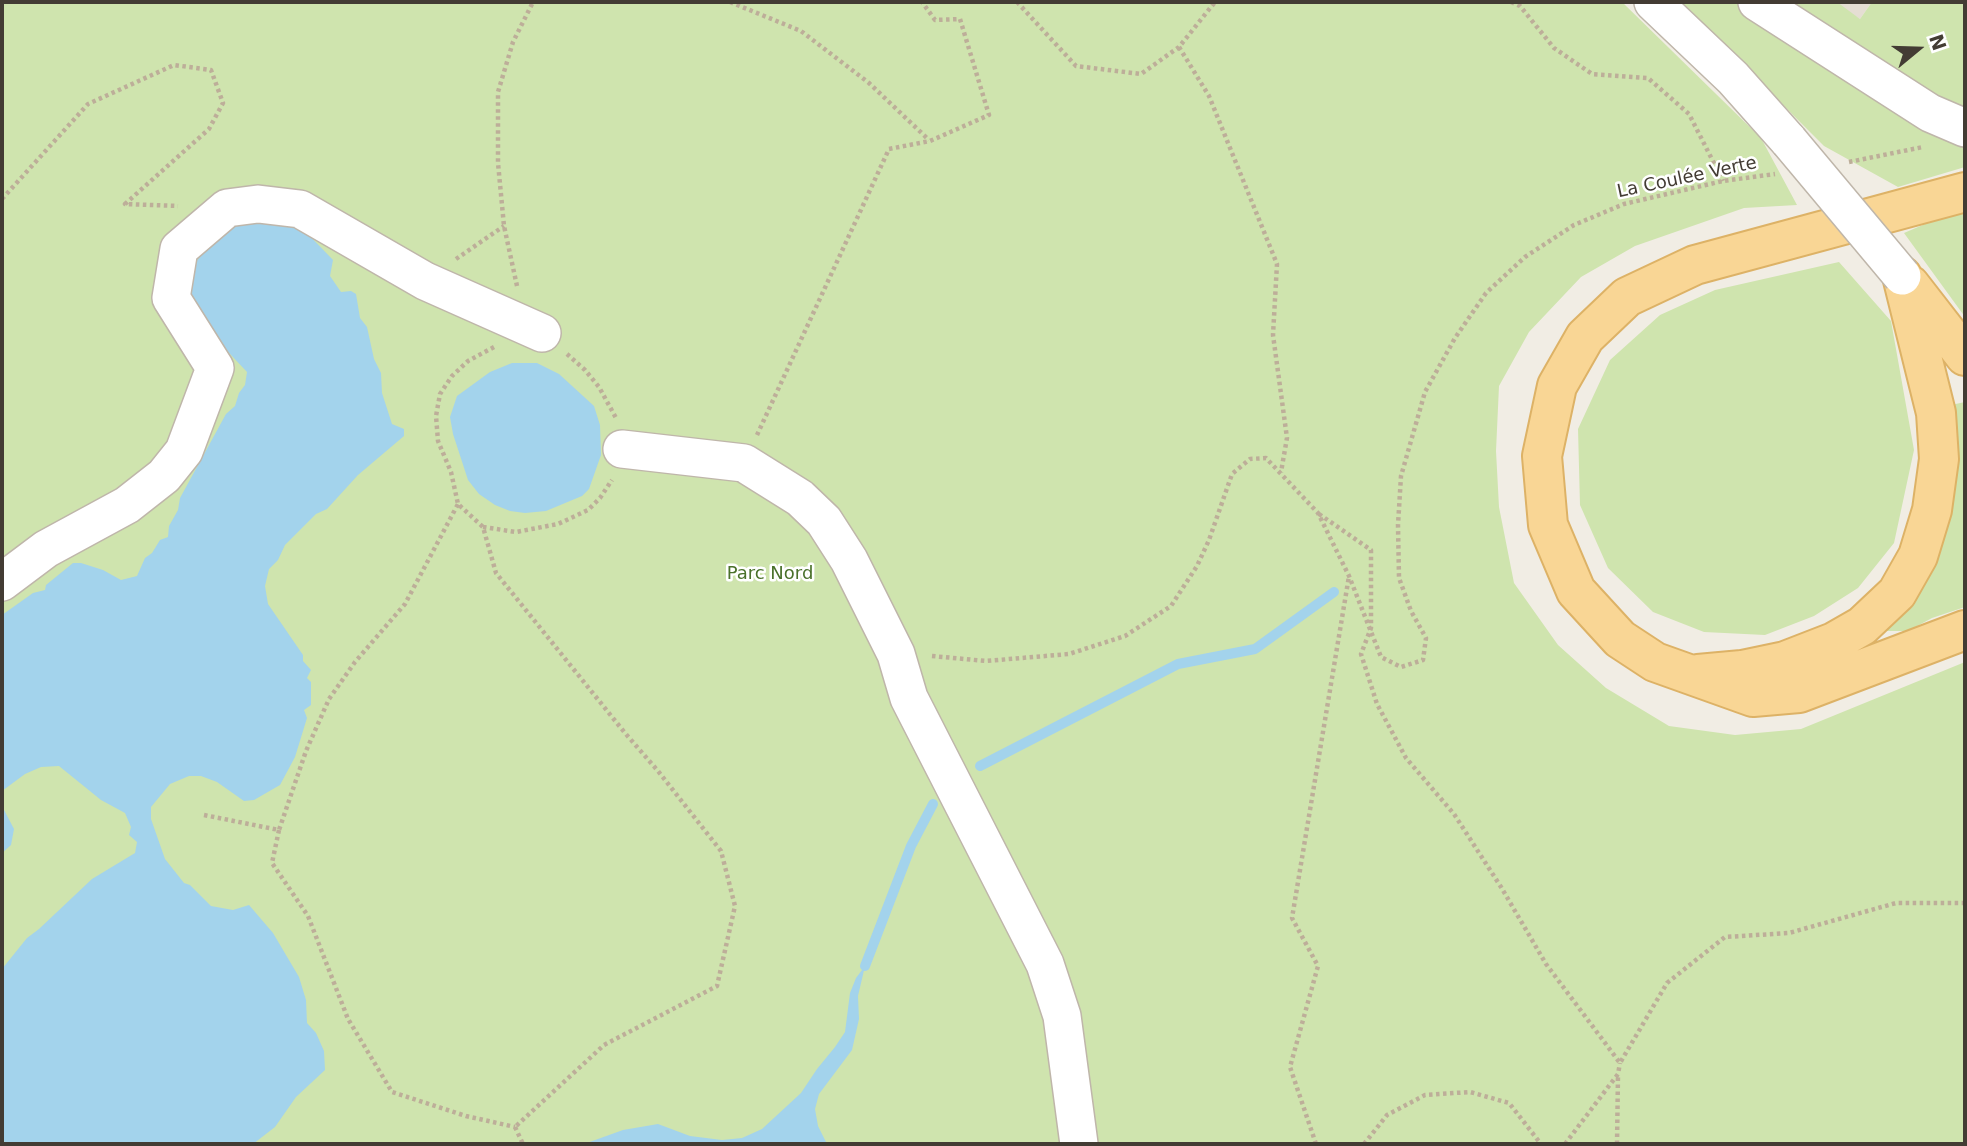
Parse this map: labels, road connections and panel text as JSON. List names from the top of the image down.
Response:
{
  "streets": {
    "path": ["La Coulée Verte"]
  },
  "parks": ["Parc Nord"],
  "north": "right"
}
